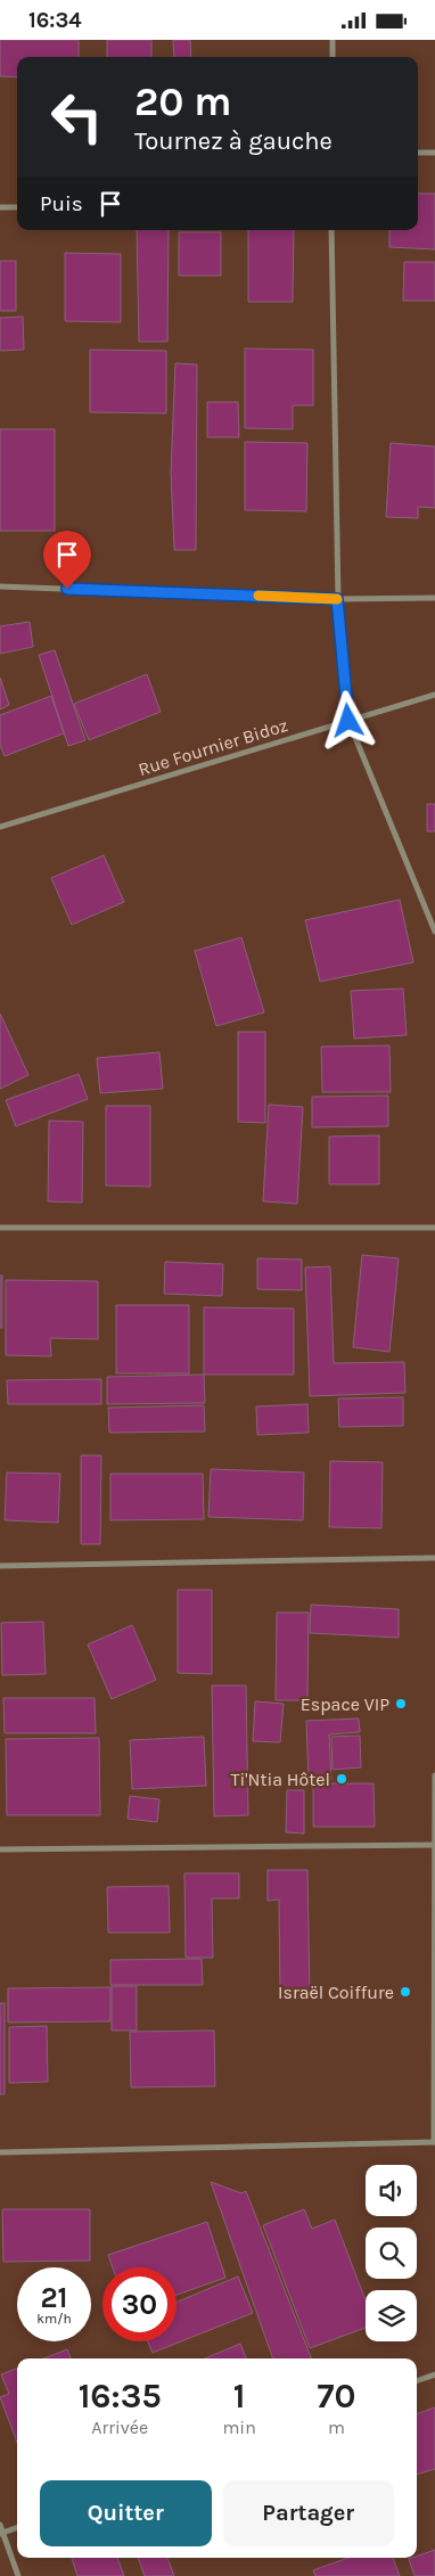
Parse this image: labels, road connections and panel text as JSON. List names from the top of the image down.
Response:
{
  "streets": {
    "street": ["Rue Fournier Bidoz"]
  },
  "places": ["Espace VIP", "Ti'Ntia Hôtel", "Israël Coiffure"],
  "page": {
    "status": "16:34",
    "turn": ["20 m", "Tournez à gauche"],
    "then": "Puis",
    "speed": "21 km/h",
    "limit": "30",
    "eta": [
      "16:35",
      "Arrivée",
      "1",
      "min",
      "70",
      "m"
    ],
    "buttons": ["Quitter", "Partager"]
  }
}
